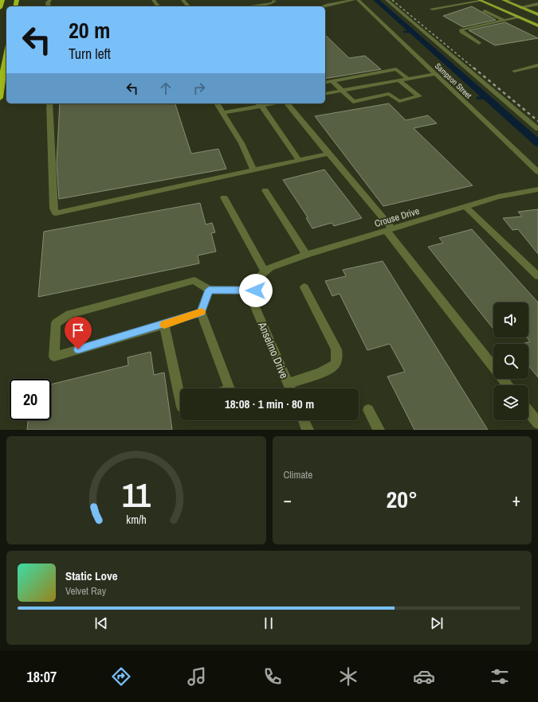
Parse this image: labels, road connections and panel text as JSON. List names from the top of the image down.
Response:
{
  "streets": {
    "street": ["Sampson Street", "Crouse Drive", "Anselmo Drive"]
  },
  "crossings": [
    ["Crouse Drive", "Anselmo Drive"]
  ],
  "page": {
    "turn": ["20 m", "Turn left"],
    "limit": "20",
    "trip": "18:08 · 1 min · 80 m",
    "tile": "Climate",
    "heat": ["−", "20°", "+"],
    "song": ["Static Love", "Velvet Ray"],
    "tabs": "18:07",
    "gauge": ["11", "km/h"]
  }
}
